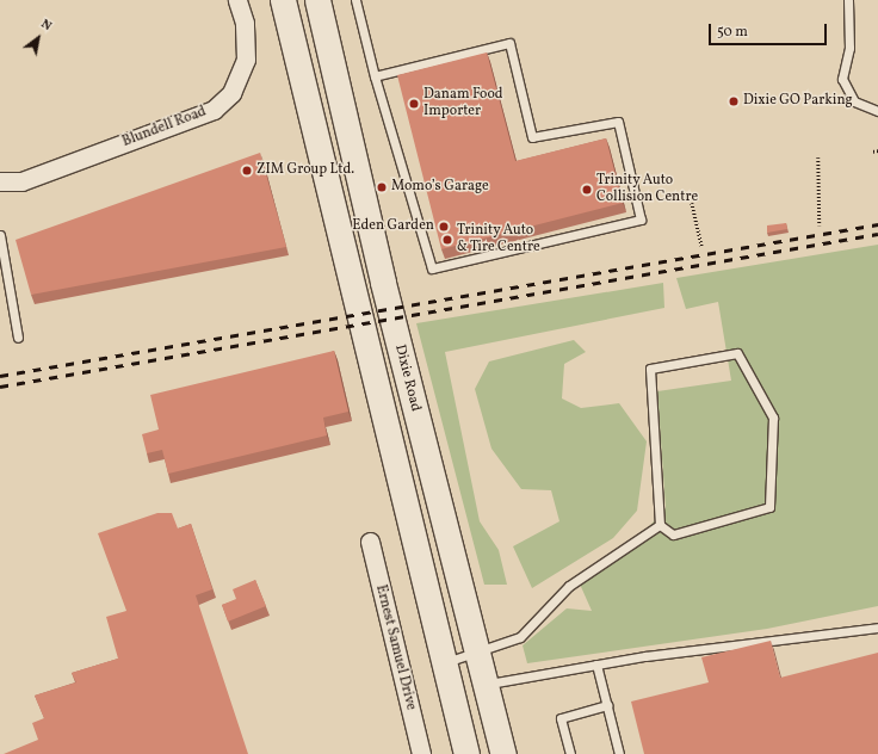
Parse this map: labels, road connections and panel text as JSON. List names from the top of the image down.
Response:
{
  "streets": {
    "main road": ["Dixie Road"],
    "street": ["Blundell Road", "Ernest Samuel Drive"]
  },
  "places": [
    "Dixie GO Parking",
    "Danam Food Importer",
    "ZIM Group Ltd.",
    "Momo’s Garage",
    "Trinity Auto Collision Centre",
    "Eden Garden",
    "Trinity Auto & Tire Centre"
  ],
  "scale_bar": "50 m",
  "north": "top right"
}
